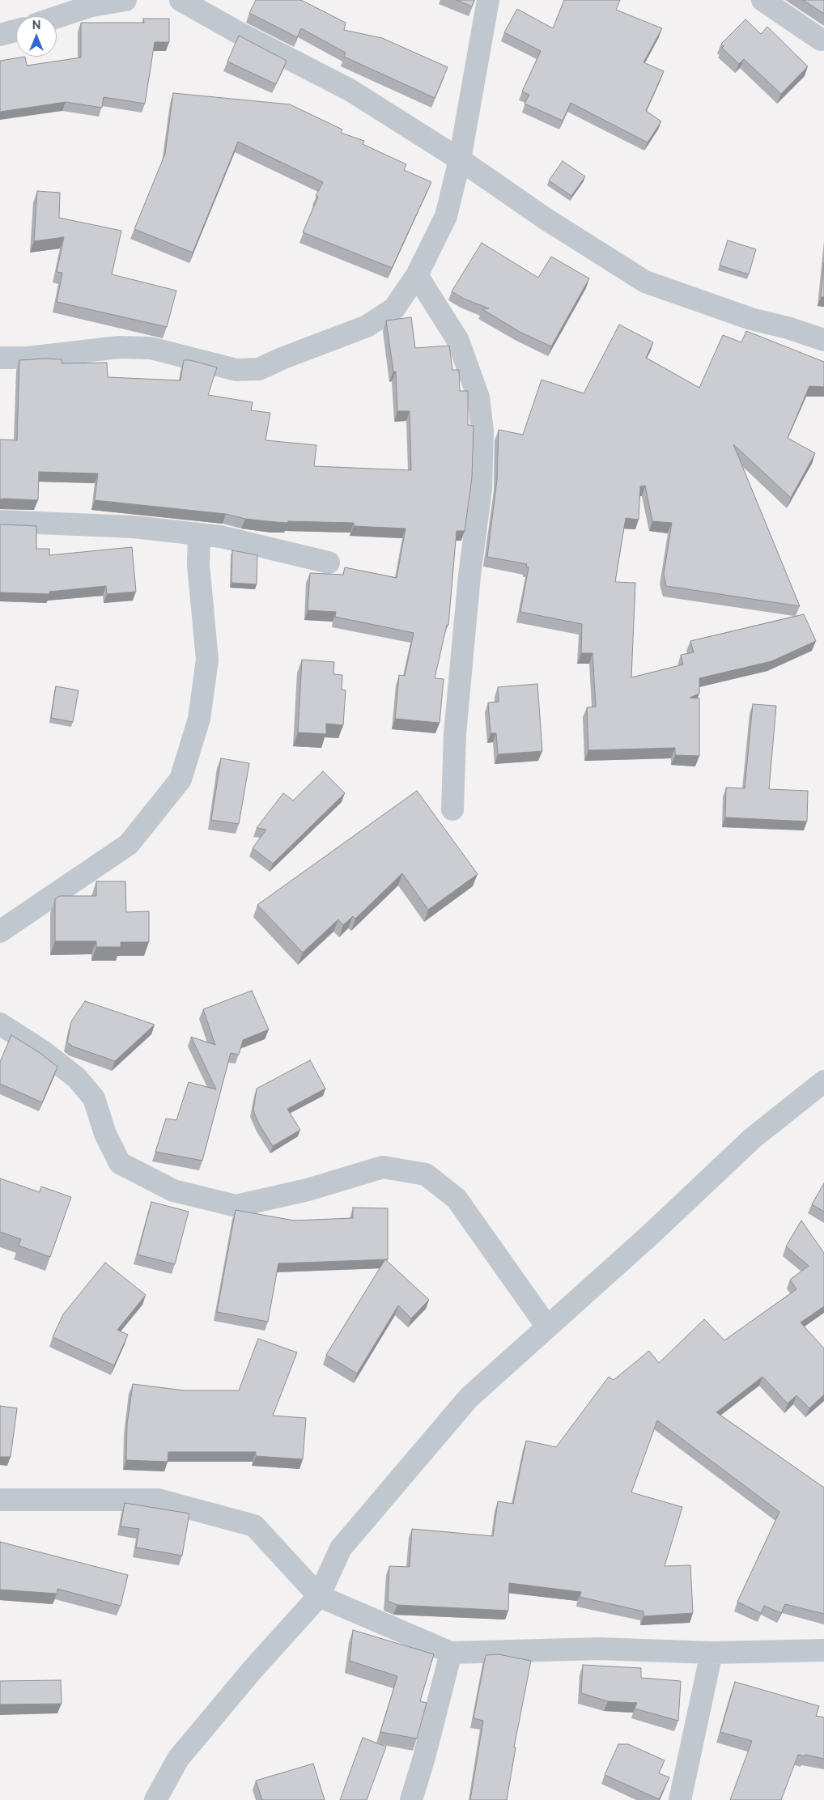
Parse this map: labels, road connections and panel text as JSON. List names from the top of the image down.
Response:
{
  "north": "top"
}
